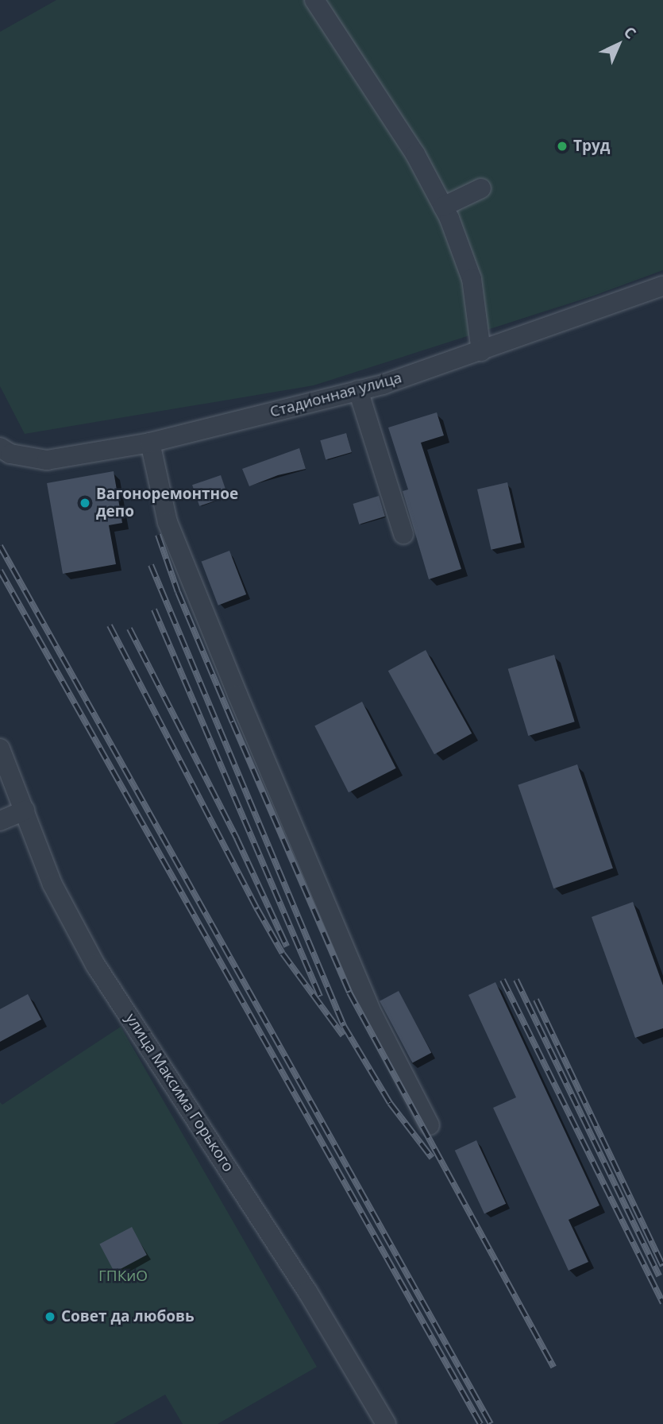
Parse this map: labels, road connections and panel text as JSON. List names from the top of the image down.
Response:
{
  "streets": {
    "street": ["Стадионная улица", "улица Максима Горького"]
  },
  "parks": ["ГПКиО"],
  "places": ["Труд", "Вагоноремонтное депо", "Совет да любовь"],
  "north": "top right"
}
